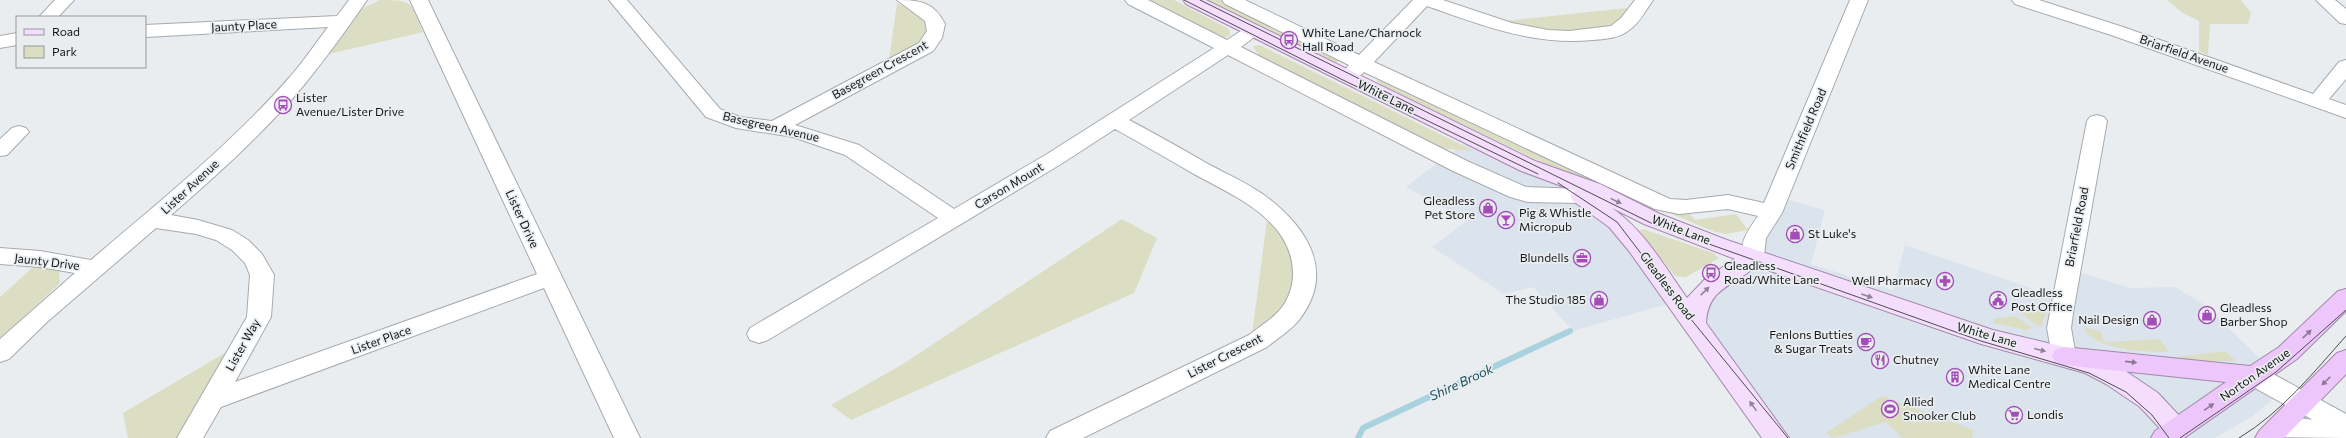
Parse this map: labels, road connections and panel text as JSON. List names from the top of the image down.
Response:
{
  "streets": {
    "highway": ["Norton Avenue"],
    "main road": ["White Lane", "Gleadless Road"],
    "street": [
      "Jaunty Place",
      "Briarfield Avenue",
      "Basegreen Crescent",
      "Basegreen Avenue",
      "Smithfield Road",
      "Carson Mount",
      "Lister Avenue",
      "Lister Drive",
      "Briarfield Road",
      "Jaunty Drive",
      "Lister Place",
      "Lister Way",
      "Lister Crescent"
    ]
  },
  "crossings": [
    ["Jaunty Place", "Lister Avenue"],
    ["Basegreen Crescent", "Basegreen Avenue"],
    ["White Lane", "Smithfield Road"],
    ["White Lane", "Carson Mount"],
    ["White Lane", "Briarfield Road"],
    ["White Lane", "Gleadless Road"],
    ["White Lane", "Norton Avenue"],
    ["Basegreen Avenue", "Carson Mount"],
    ["Carson Mount", "Lister Crescent"],
    ["Lister Avenue", "Jaunty Drive"],
    ["Lister Avenue", "Lister Way"],
    ["Lister Drive", "Lister Place"],
    ["Lister Place", "Lister Way"]
  ],
  "one_way": ["Gleadless Road"],
  "water": ["Shire Brook"],
  "places": {
    "bus stop": ["White Lane/Charnock Hall Road", "Lister Avenue/Lister Drive", "Gleadless Road/White Lane"],
    "shop": [
      "Gleadless Pet Store",
      "St Luke's",
      "The Studio 185",
      "Gleadless Barber Shop",
      "Nail Design"
    ],
    "bar": ["Pig & Whistle Micropub"],
    "office": ["Blundells"],
    "pharmacy": ["Well Pharmacy"],
    "public building": ["Gleadless Post Office"],
    "cafe": ["Fenlons Butties & Sugar Treats"],
    "restaurant": ["Chutney"],
    "building": ["White Lane Medical Centre"],
    "sports": ["Allied Snooker Club"],
    "supermarket": ["Londis"]
  },
  "legend": ["Road", "Park"]
}
